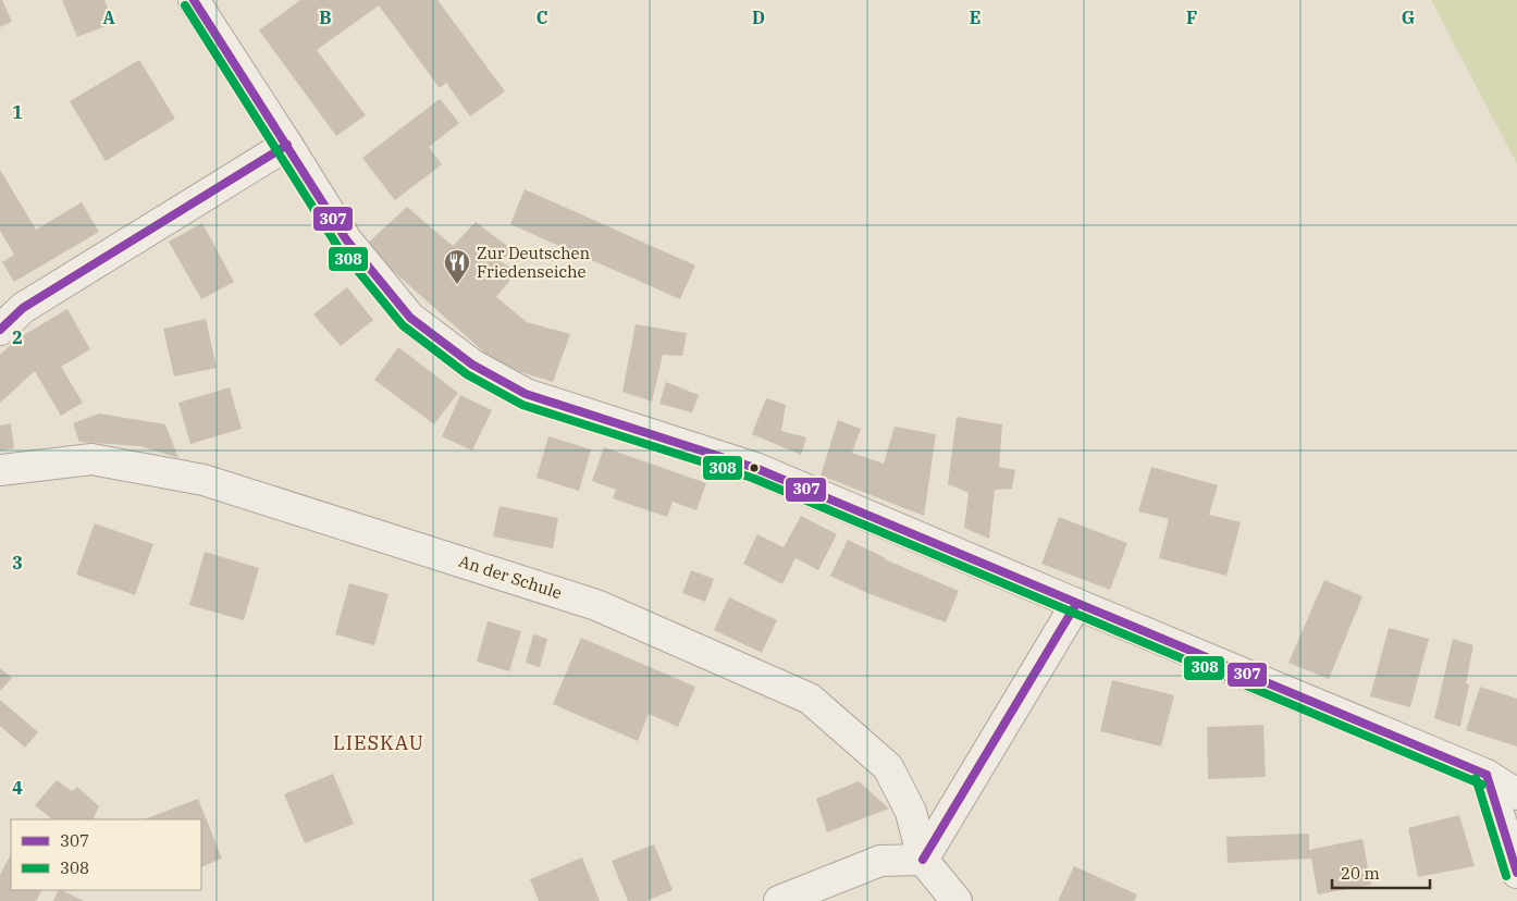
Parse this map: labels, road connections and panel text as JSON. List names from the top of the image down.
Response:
{
  "streets": {
    "street": ["An der Schule"]
  },
  "districts": ["LIESKAU"],
  "places": {
    "restaurant": ["Zur Deutschen Friedenseiche"]
  },
  "lines": ["transit line 307", "transit line 308"],
  "legend": ["307", "308"],
  "scale_bar": "20 m",
  "grid": {
    "columns": [
      "A",
      "B",
      "C",
      "D",
      "E",
      "F",
      "G"
    ],
    "rows": [
      "1",
      "2",
      "3",
      "4"
    ]
  }
}
